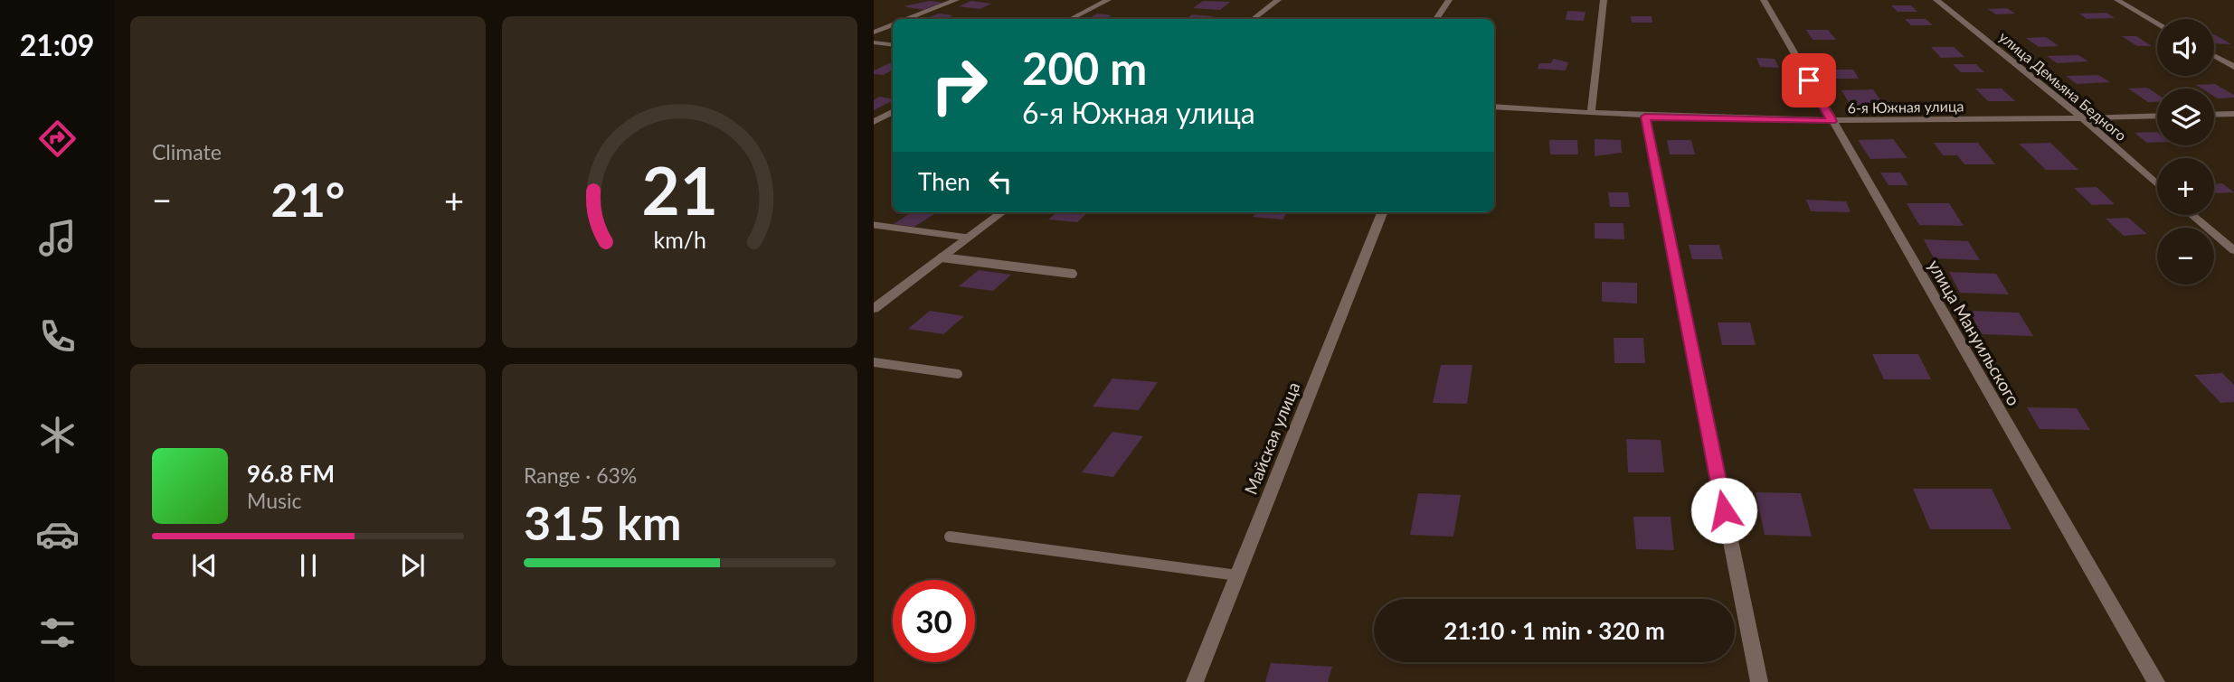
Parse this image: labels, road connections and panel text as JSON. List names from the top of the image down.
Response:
{
  "streets": {
    "street": [
      "улица Демьяна Бедного",
      "6-я Южная улица",
      "улица Мануильского",
      "Майская улица"
    ]
  },
  "crossings": [
    ["улица Демьяна Бедного", "6-я Южная улица"],
    ["6-я Южная улица", "улица Мануильского"]
  ],
  "page": {
    "tabs": "21:09",
    "tile": [
      "Climate",
      ["Range · 63%", "315 km"]
    ],
    "map_buttons": ["+", "−"],
    "turn": ["200 m", "6-я Южная улица"],
    "then": "Then",
    "heat": ["−", "21°", "+"],
    "song": ["96.8 FM", "Music"],
    "limit": "30",
    "trip": "21:10 · 1 min · 320 m",
    "gauge": ["21", "km/h"]
  }
}
